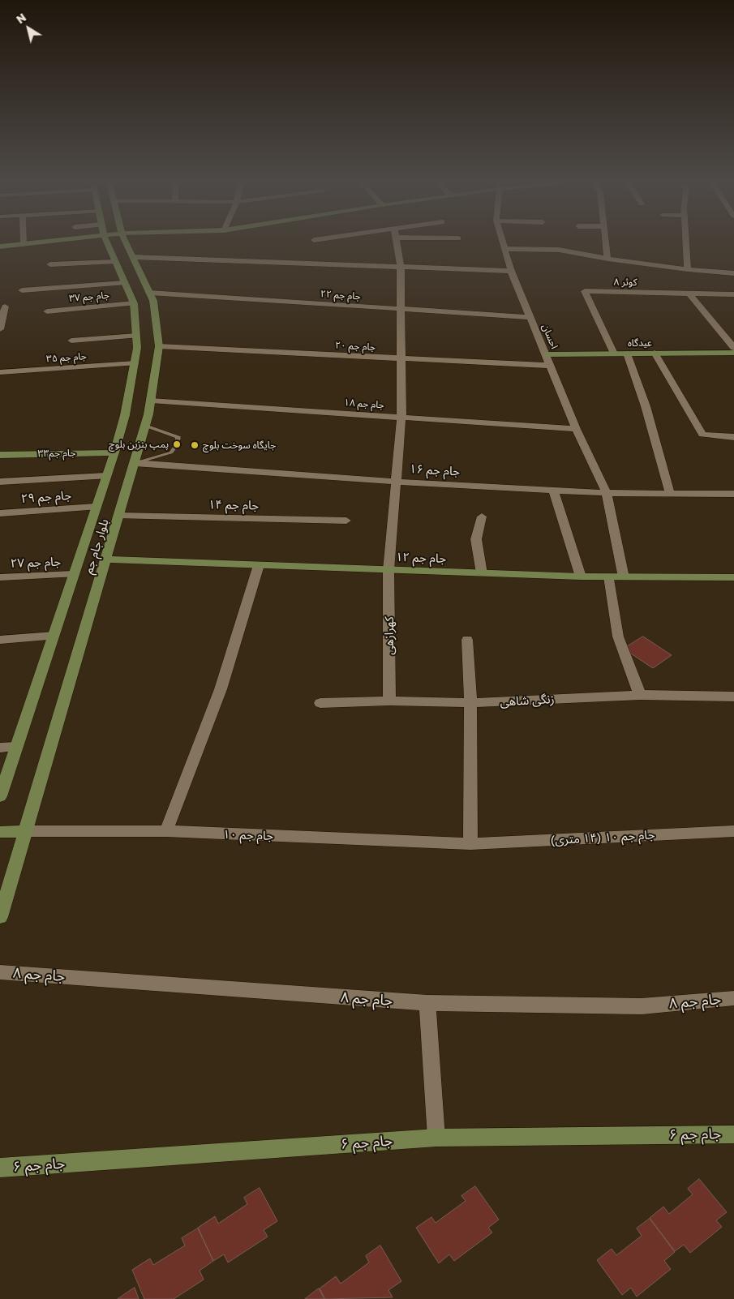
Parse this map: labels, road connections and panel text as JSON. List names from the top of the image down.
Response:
{
  "streets": {
    "main road": [
      "عیدگاه",
      "جام جم۳۳",
      "بلوار جام جم",
      "جام جم ۱۲",
      "جام جم ۶"
    ],
    "street": [
      "کوثر ۸",
      "جام جم ۲۲",
      "جام جم ۳۷",
      "احسان",
      "جام جم ۲۰",
      "جام جم ۳۵",
      "جام جم ۱۸",
      "جام جم ۱۶",
      "جام جم ۲۹",
      "جام جم ۱۴",
      "جام جم ۲۷",
      "کهرازهی",
      "زنگی شاهی",
      "جام جم ۱۰",
      "جام جم ۱۰ (۱۴ متری)",
      "جام جم ۸"
    ]
  },
  "crossings": [
    ["کوثر ۸", "عیدگاه"],
    ["جام جم ۲۲", "احسان"],
    ["جام جم ۲۲", "بلوار جام جم"],
    ["جام جم ۲۲", "کهرازهی"],
    ["جام جم ۳۷", "بلوار جام جم"],
    ["احسان", "عیدگاه"],
    ["احسان", "جام جم ۲۰"],
    ["احسان", "جام جم ۱۸"],
    ["احسان", "جام جم ۱۶"],
    ["احسان", "جام جم ۱۲"],
    ["جام جم ۲۰", "بلوار جام جم"],
    ["جام جم ۲۰", "کهرازهی"],
    ["جام جم ۳۵", "بلوار جام جم"],
    ["جام جم ۱۸", "بلوار جام جم"],
    ["جام جم ۱۸", "کهرازهی"],
    ["جام جم۳۳", "بلوار جام جم"],
    ["جام جم ۱۶", "بلوار جام جم"],
    ["جام جم ۱۶", "کهرازهی"],
    ["جام جم ۲۹", "بلوار جام جم"],
    ["جام جم ۱۴", "بلوار جام جم"],
    ["بلوار جام جم", "جام جم ۱۲"],
    ["بلوار جام جم", "جام جم ۲۷"],
    ["بلوار جام جم", "جام جم ۱۰"],
    ["جام جم ۱۲", "کهرازهی"],
    ["کهرازهی", "زنگی شاهی"],
    ["جام جم ۱۰", "جام جم ۱۰ (۱۴ متری)"]
  ],
  "places": ["پمپ بنزین بلوچ", "جایگاه سوخت بلوچ"],
  "north": "top left"
}
